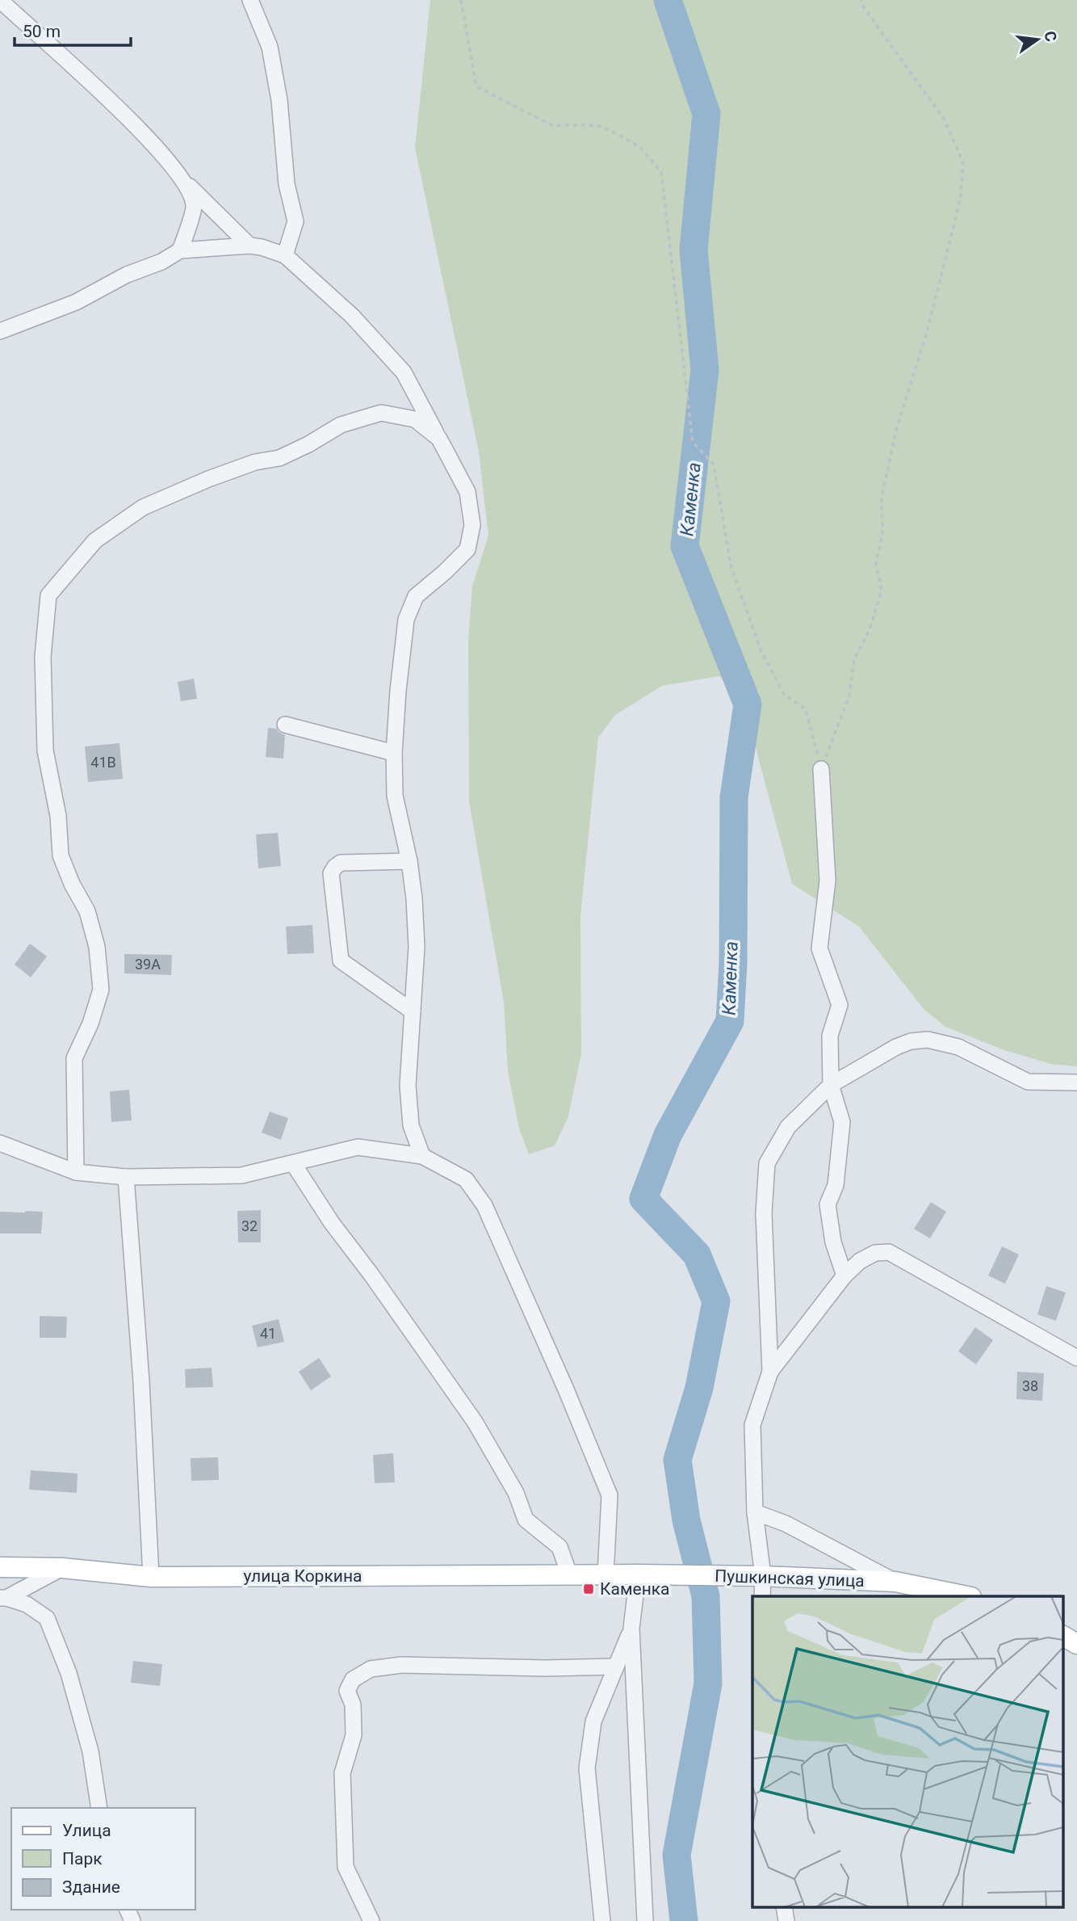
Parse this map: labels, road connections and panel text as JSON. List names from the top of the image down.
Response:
{
  "streets": {
    "main road": ["улица Коркина", "Пушкинская улица"]
  },
  "crossings": [
    ["улица Коркина", "Пушкинская улица"]
  ],
  "water": ["Каменка"],
  "places": {
    "transit": ["Каменка"]
  },
  "house_numbers": [
    "41В",
    "39А",
    "32",
    "41",
    "38"
  ],
  "legend": ["Улица", "Парк", "Здание"],
  "scale_bar": "50 m",
  "north": "right"
}
